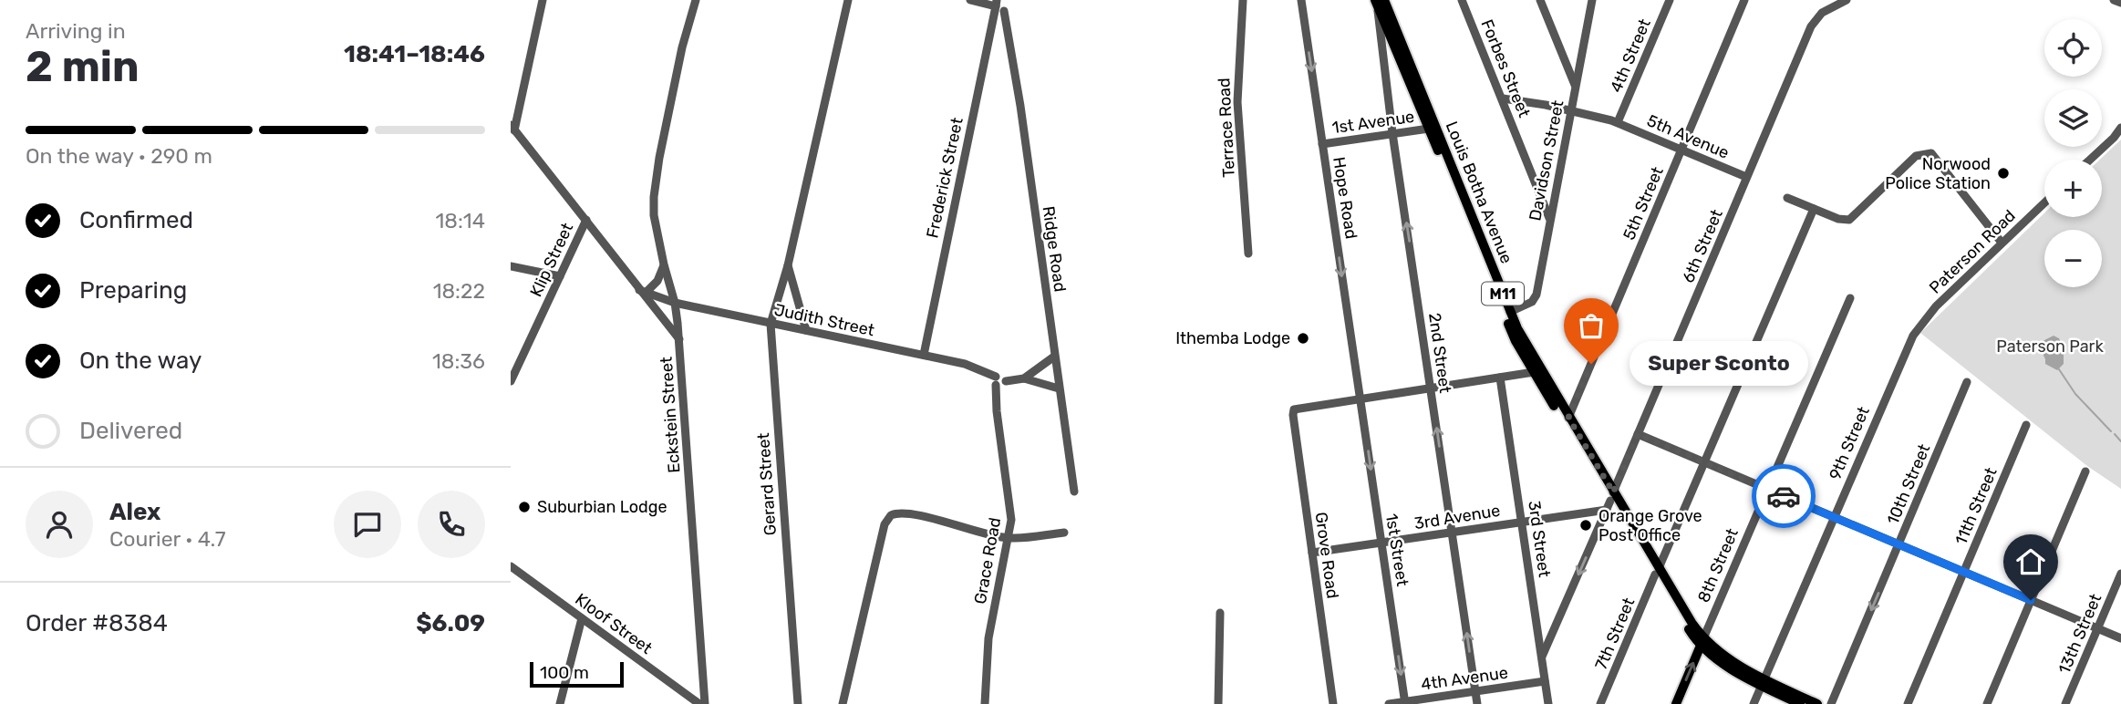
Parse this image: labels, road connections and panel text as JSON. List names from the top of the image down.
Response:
{
  "streets": {
    "main road": ["Louis Botha Avenue", "M11", "8th Street"],
    "street": [
      "4th Street",
      "Forbes Street",
      "1st Avenue",
      "Terrace Road",
      "5th Avenue",
      "Davidson Street",
      "Frederick Street",
      "Hope Road",
      "5th Street",
      "6th Street",
      "Ridge Road",
      "Paterson Road",
      "Klip Street",
      "Judith Street",
      "2nd Street",
      "Eckstein Street",
      "9th Street",
      "Gerard Street",
      "10th Street",
      "11th Street",
      "3rd Avenue",
      "3rd Street",
      "1st Street",
      "Grove Road",
      "Grace Road",
      "Kloof Street",
      "7th Street",
      "13th Street",
      "4th Avenue"
    ]
  },
  "crossings": [
    ["4th Street", "5th Avenue"],
    ["Forbes Street", "5th Avenue"],
    ["Forbes Street", "Davidson Street"],
    ["1st Avenue", "Louis Botha Avenue"],
    ["1st Avenue", "Hope Road"],
    ["1st Avenue", "2nd Street"],
    ["5th Avenue", "Davidson Street"],
    ["5th Avenue", "5th Street"],
    ["5th Avenue", "6th Street"],
    ["Davidson Street", "Louis Botha Avenue"],
    ["Frederick Street", "Judith Street"],
    ["Louis Botha Avenue", "5th Street"],
    ["Louis Botha Avenue", "6th Street"],
    ["Louis Botha Avenue", "2nd Street"],
    ["Louis Botha Avenue", "9th Street"],
    ["Louis Botha Avenue", "3rd Avenue"],
    ["Louis Botha Avenue", "8th Street"],
    ["Louis Botha Avenue", "7th Street"],
    ["Hope Road", "1st Street"],
    ["Hope Road", "Grove Road"],
    ["6th Street", "3rd Avenue"],
    ["6th Street", "3rd Street"],
    ["Paterson Road", "9th Street"],
    ["Judith Street", "Eckstein Street"],
    ["Judith Street", "Gerard Street"],
    ["Judith Street", "Grace Road"],
    ["2nd Street", "3rd Avenue"],
    ["2nd Street", "4th Avenue"],
    ["3rd Avenue", "3rd Street"],
    ["3rd Avenue", "1st Street"],
    ["3rd Avenue", "Grove Road"],
    ["3rd Street", "4th Avenue"],
    ["1st Street", "Grove Road"],
    ["1st Street", "4th Avenue"]
  ],
  "one_way": [
    "Hope Road",
    "2nd Street",
    "10th Street",
    "1st Street"
  ],
  "parks": ["Paterson Park"],
  "places": [
    "Norwood Police Station",
    "Ithemba Lodge",
    "Super Sconto",
    "Suburbian Lodge",
    "Orange Grove Post Office"
  ],
  "scale_bar": "100 m",
  "page": {
    "heading": ["2 min", "Arriving in", "18:41–18:46"],
    "panel": [
      "Alex",
      "Courier · 4.7",
      "Order #8384",
      "$6.09"
    ],
    "map_buttons": ["+", "−"],
    "bar": "On the way · 290 m",
    "list": [
      ["Confirmed", "18:14"],
      ["Preparing", "18:22"],
      ["On the way", "18:36"],
      "Delivered"
    ],
    "bubble": "Super Sconto",
    "scale": "100 m"
  }
}
